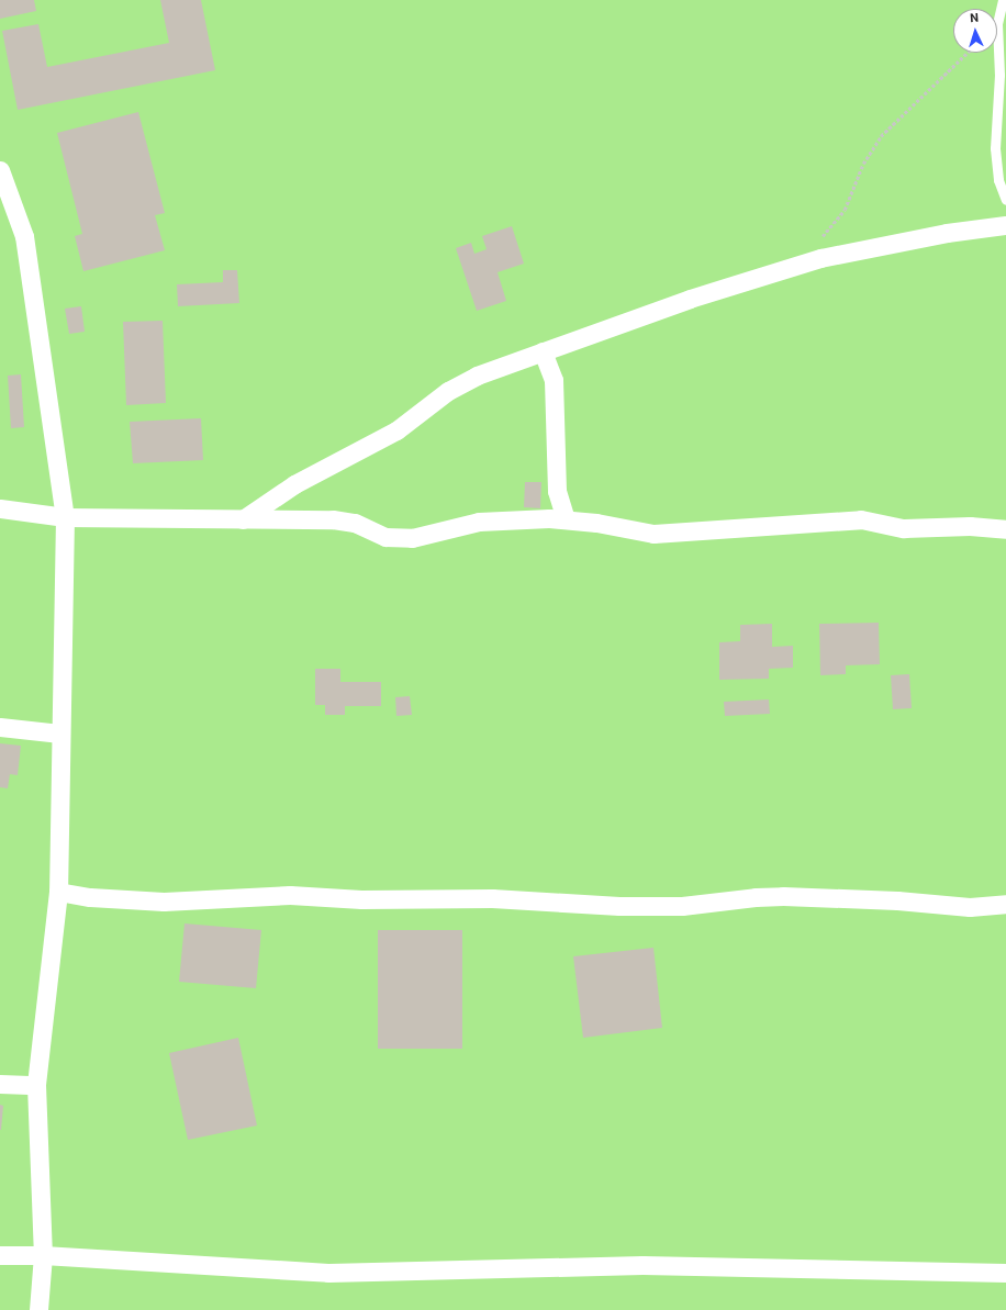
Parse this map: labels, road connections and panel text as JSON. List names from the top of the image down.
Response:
{
  "north": "top"
}
